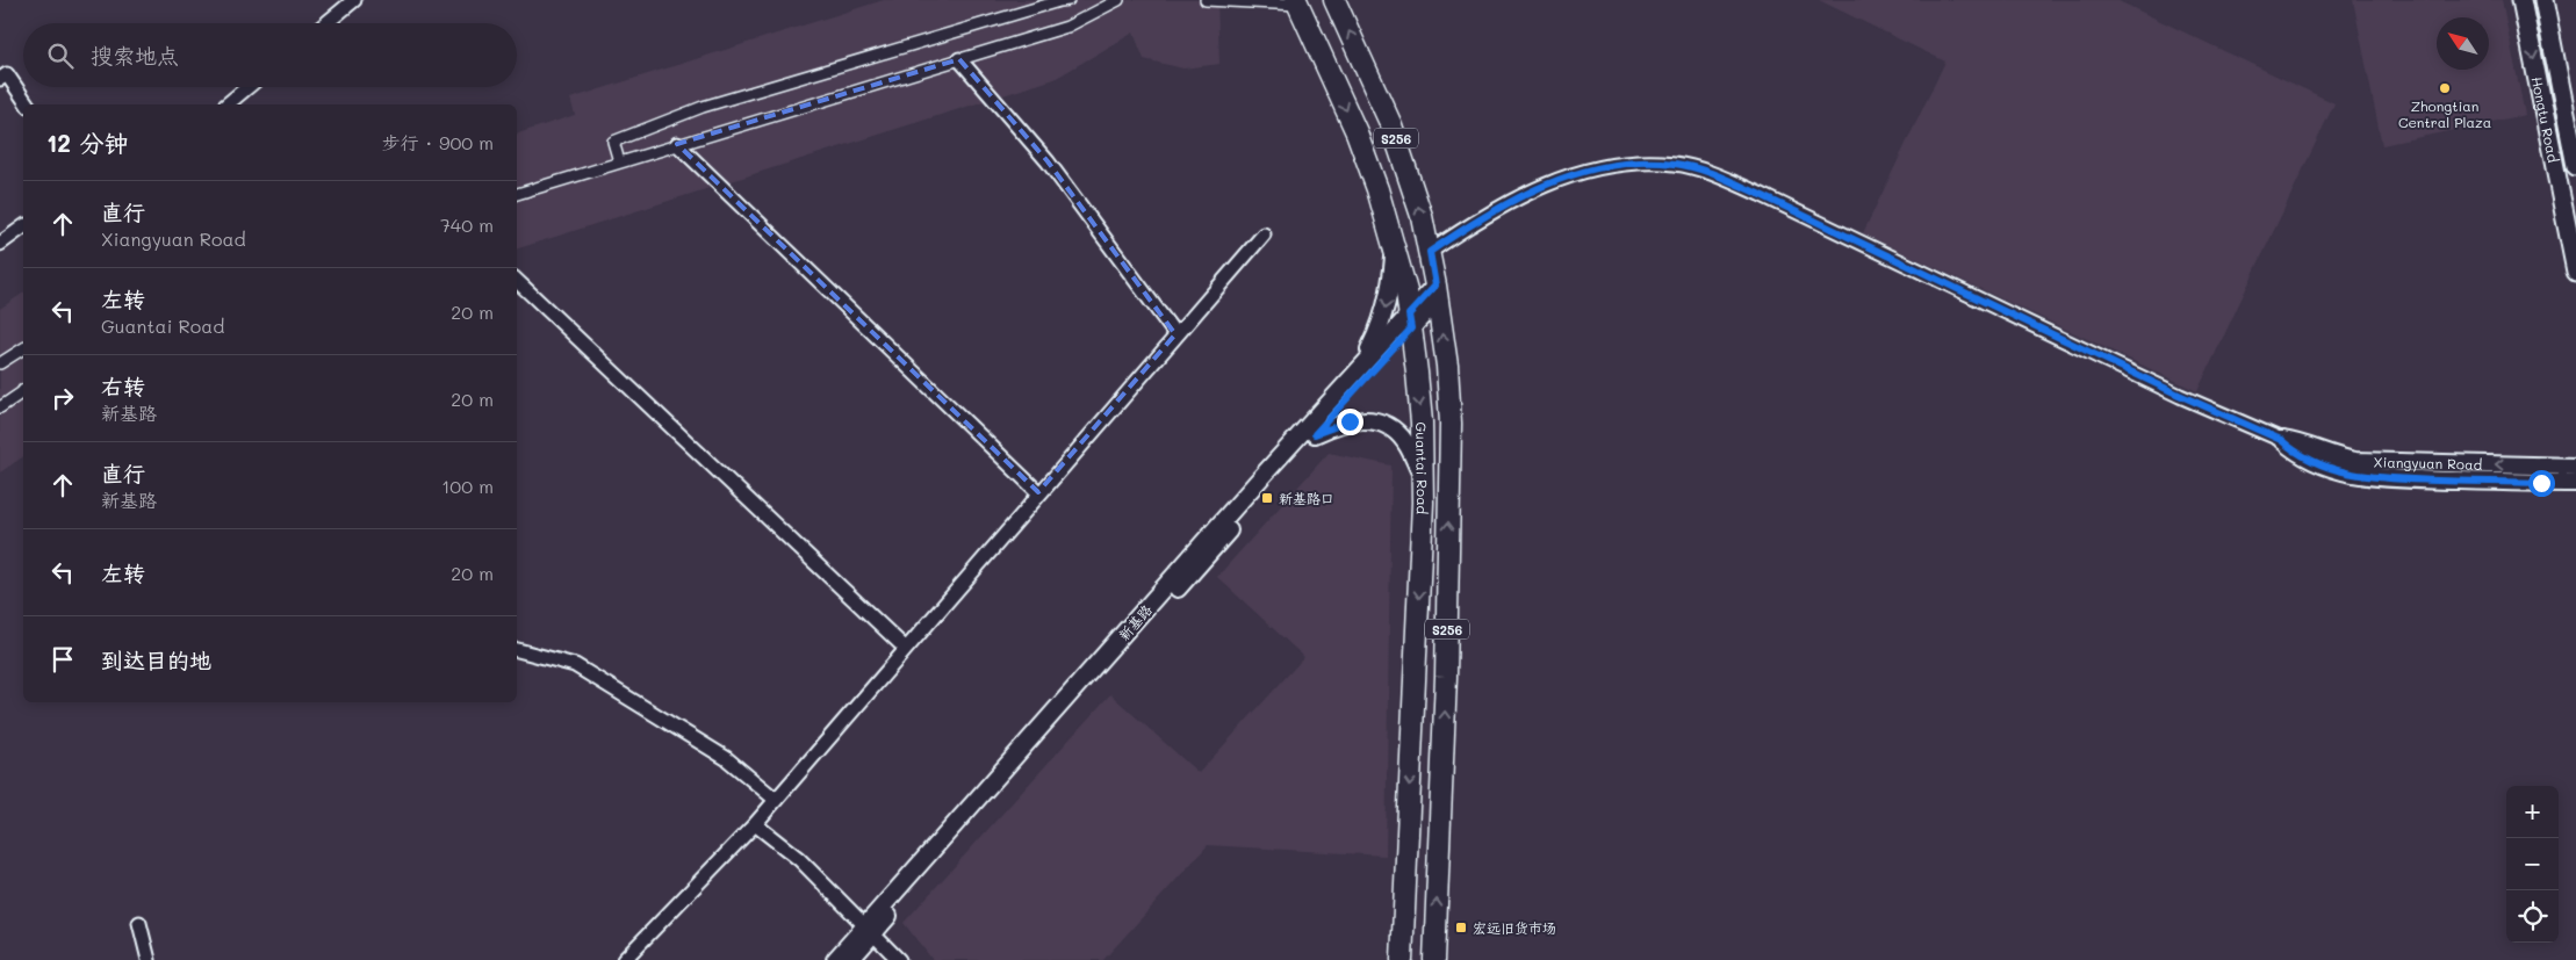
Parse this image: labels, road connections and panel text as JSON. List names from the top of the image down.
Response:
{
  "streets": {
    "main road": ["Hongtu Road", "S256", "Guantai Road"],
    "street": ["Xiangyuan Road", "新基路"]
  },
  "crossings": [
    ["Xiangyuan Road", "Guantai Road"],
    ["Guantai Road", "新基路"]
  ],
  "places": {
    "other": ["Zhongtian Central Plaza"],
    "transit": ["新基路口", "宏远旧货市场"]
  },
  "north": "top left",
  "page": {
    "search": "搜索地点",
    "heading": ["12 分钟", "步行 · 900 m"],
    "list": [
      ["直行", "Xiangyuan Road", "740 m"],
      ["左转", "Guantai Road", "20 m"],
      ["右转", "新基路", "20 m"],
      ["直行", "新基路", "100 m"],
      ["左转", "20 m"],
      "到达目的地"
    ],
    "map_buttons": ["+", "−"]
  }
}
